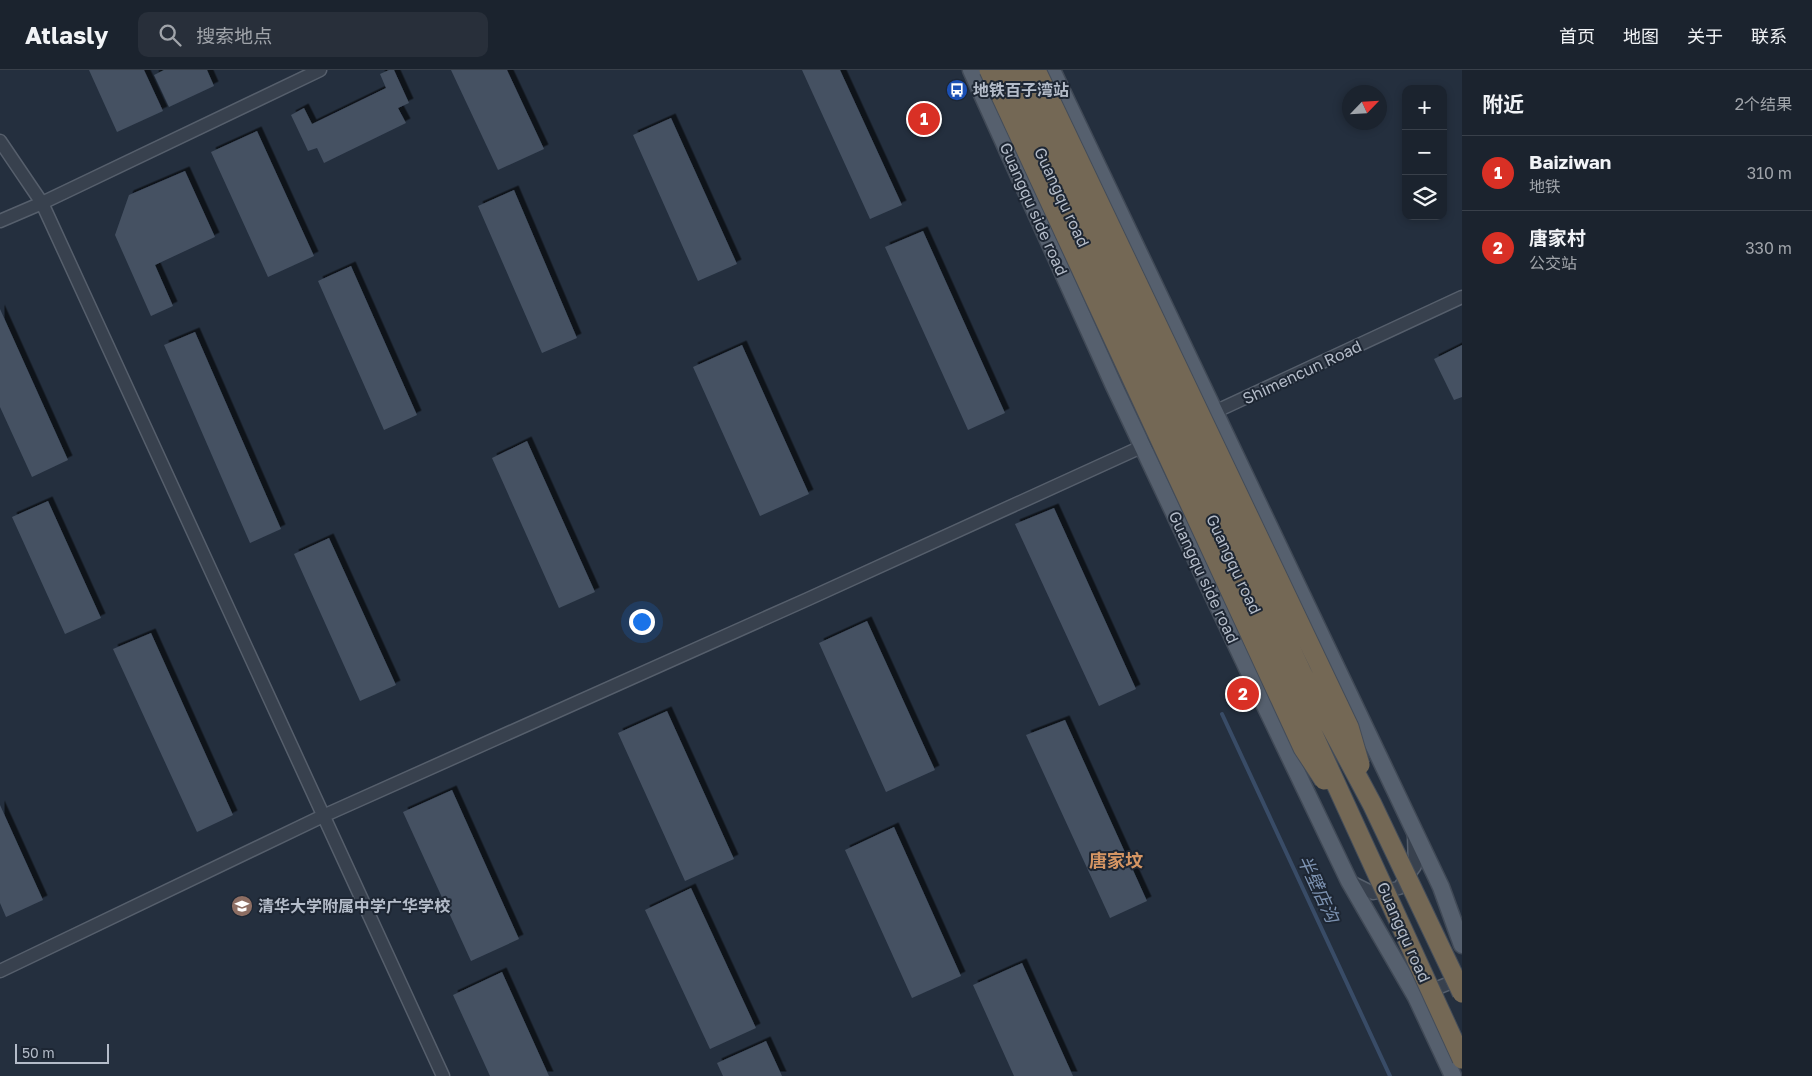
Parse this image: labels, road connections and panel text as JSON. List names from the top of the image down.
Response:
{
  "streets": {
    "highway": ["Guangqu road"],
    "main road": ["Guangqu side road"],
    "street": ["Shimencun Road"]
  },
  "crossings": [
    ["Guangqu road", "Guangqu side road"],
    ["Guangqu side road", "Shimencun Road"]
  ],
  "districts": ["唐家坟"],
  "water": ["半壁店沟"],
  "places": {
    "bus stop": ["地铁百子湾站"],
    "school or university": ["清华大学附属中学广华学校"]
  },
  "scale_bar": "50 m",
  "north": "top right",
  "page": {
    "header": "Atlasly",
    "search": "搜索地点",
    "nav": [
      "首页",
      "地图",
      "关于",
      "联系"
    ],
    "heading": ["附近", "2个结果"],
    "map_buttons": ["+", "−"],
    "pins": ["1", "2"],
    "list": [
      {
        "mark": "1",
        "name": "Baiziwan",
        "note": "地铁",
        "value": "310 m"
      },
      {
        "mark": "2",
        "name": "唐家村",
        "note": "公交站",
        "value": "330 m"
      }
    ],
    "scale": "50 m"
  }
}
